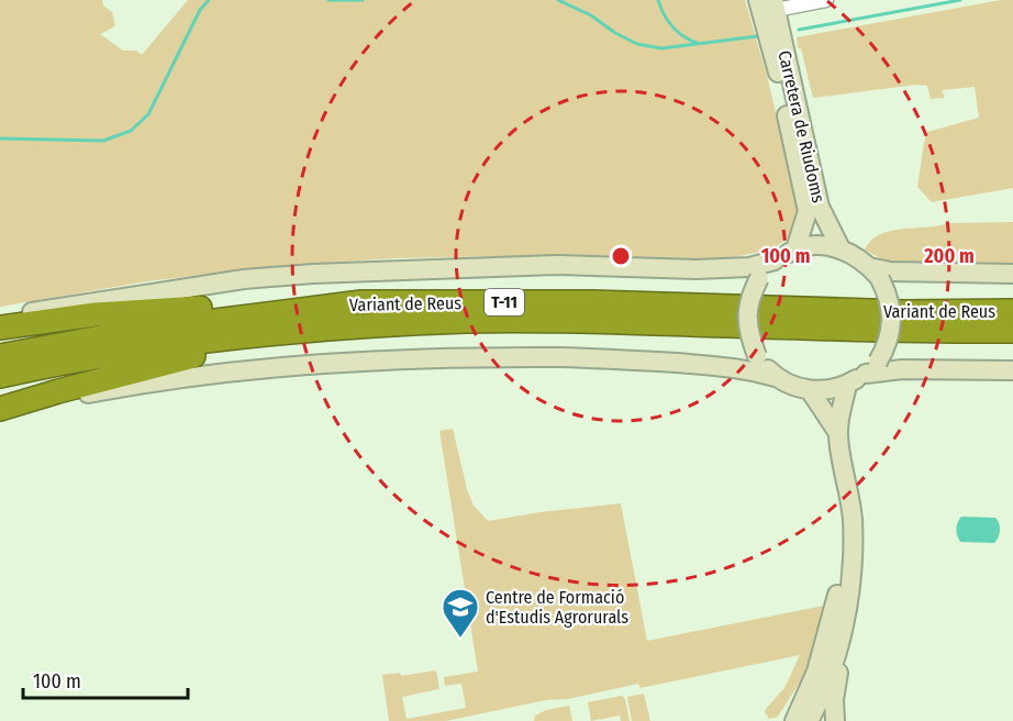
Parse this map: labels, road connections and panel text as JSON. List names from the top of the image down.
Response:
{
  "streets": {
    "highway": ["T-11", "Variant de Reus"],
    "main road": ["Carretera de Riudoms"]
  },
  "places": {
    "school or university": ["Centre de Formació d'Estudis Agrorurals"]
  },
  "scale_bar": "100 m",
  "rings": ["100 m", "200 m"]
}
